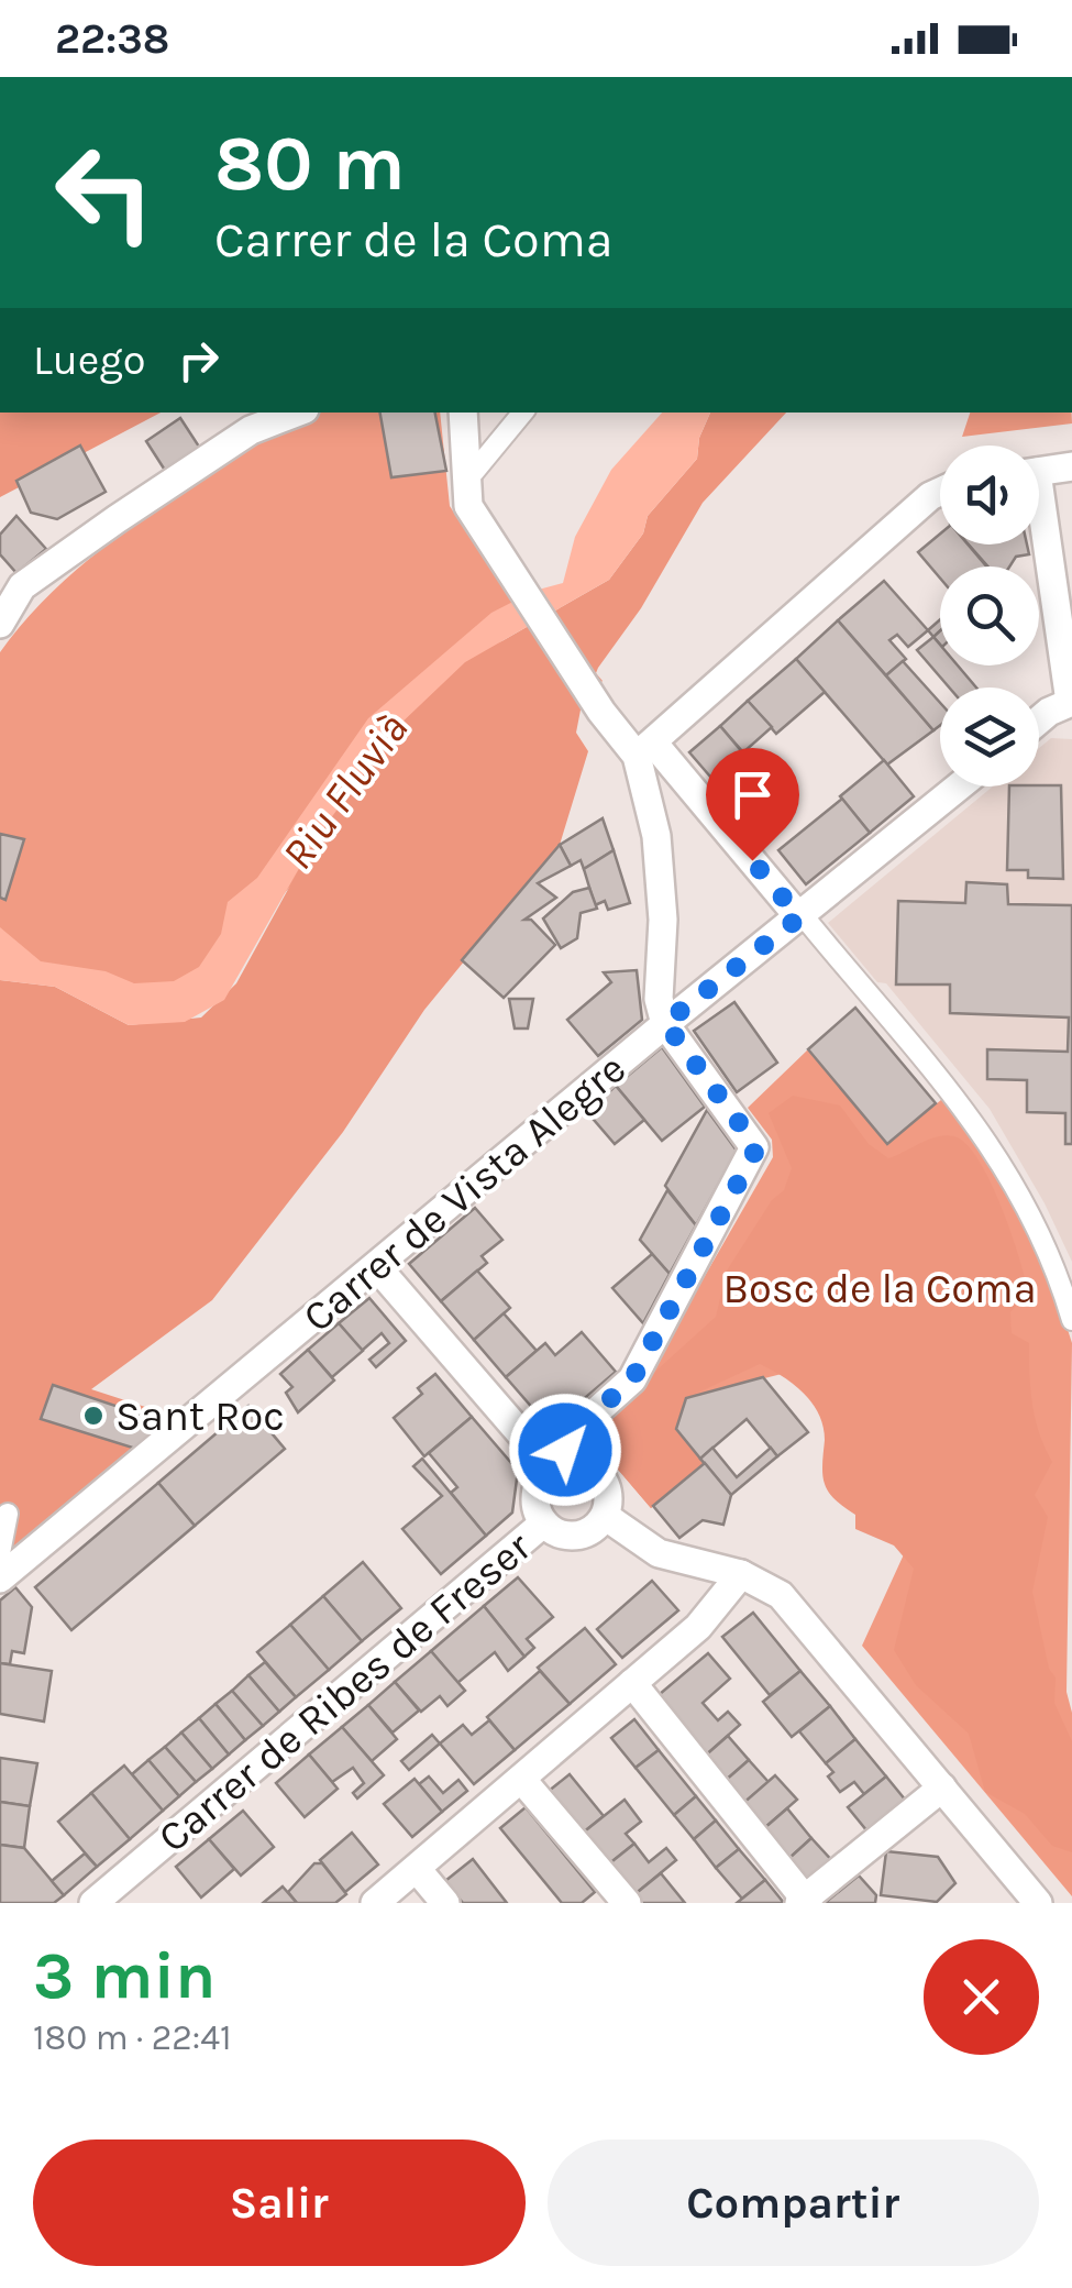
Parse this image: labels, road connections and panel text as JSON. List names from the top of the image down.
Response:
{
  "streets": {
    "street": ["Carrer de Vista Alegre", "Carrer de Ribes de Freser"]
  },
  "water": ["Riu Fluvià"],
  "parks": ["Bosc de la Coma"],
  "places": ["Sant Roc"],
  "page": {
    "status": "22:38",
    "turn": ["80 m", "Carrer de la Coma"],
    "then": "Luego",
    "heading": ["3 min", "180 m · 22:41"],
    "buttons": ["Salir", "Compartir"]
  }
}
